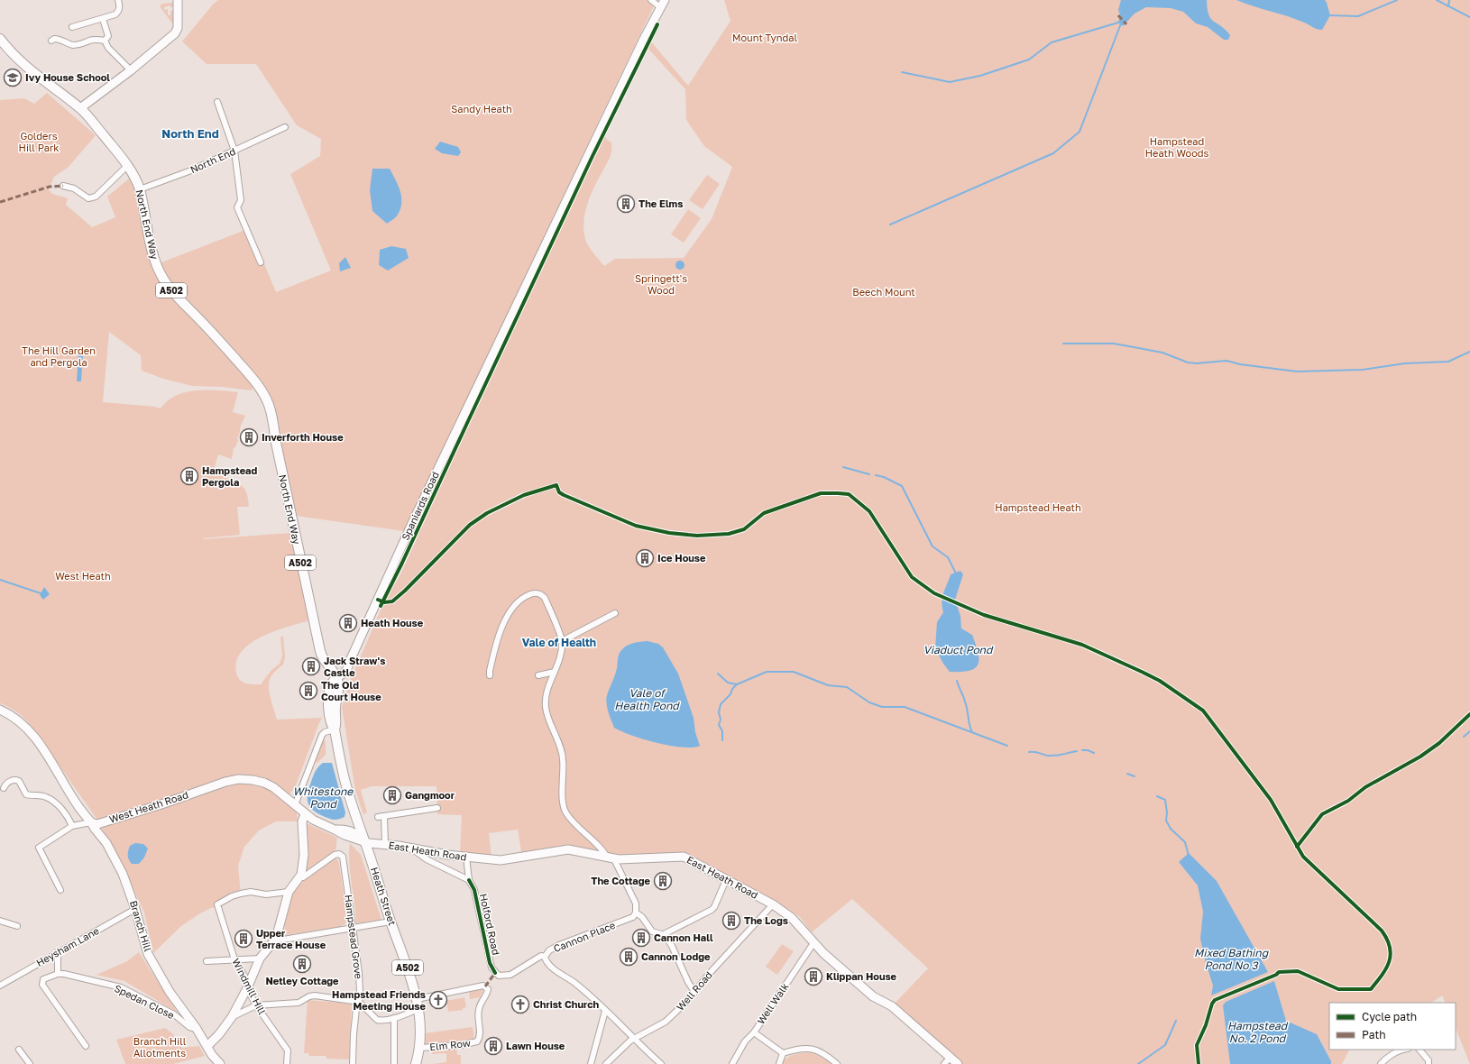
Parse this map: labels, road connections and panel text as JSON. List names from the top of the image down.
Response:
{
  "streets": {
    "main road": ["North End Way", "A502", "Heath Street"],
    "street": [
      "North End",
      "Spaniards Road",
      "West Heath Road",
      "East Heath Road",
      "Holford Road",
      "Branch Hill",
      "Hampstead Grove",
      "Cannon Place",
      "Heysham Lane",
      "Windmill Hill",
      "Well Road",
      "Spedan Close",
      "Well Walk",
      "Elm Row"
    ]
  },
  "crossings": [
    ["North End", "North End Way"],
    ["North End Way", "A502"],
    ["North End Way", "Spaniards Road"],
    ["A502", "Spaniards Road"],
    ["A502", "Heath Street"],
    ["West Heath Road", "East Heath Road"],
    ["West Heath Road", "Heath Street"],
    ["West Heath Road", "Branch Hill"],
    ["East Heath Road", "Heath Street"],
    ["East Heath Road", "Holford Road"],
    ["East Heath Road", "Well Road"],
    ["East Heath Road", "Well Walk"],
    ["Heath Street", "Elm Row"],
    ["Holford Road", "Cannon Place"],
    ["Branch Hill", "Heysham Lane"],
    ["Branch Hill", "Spedan Close"]
  ],
  "districts": ["North End", "Vale of Health"],
  "water": [
    "Viaduct Pond",
    "Vale of Health Pond",
    "Whitestone Pond",
    "Mixed Bathing Pond No 3",
    "Hampstead No. 2 Pond"
  ],
  "parks": [
    "Mount Tyndal",
    "Sandy Heath",
    "Golders Hill Park",
    "Hampstead Heath Woods",
    "Springett's Wood",
    "Beech Mount",
    "The Hill Garden and Pergola",
    "Hampstead Heath",
    "West Heath",
    "Branch Hill Allotments"
  ],
  "places": {
    "school or university": ["Ivy House School"],
    "building": [
      "The Elms",
      "Inverforth House",
      "Hampstead Pergola",
      "Ice House",
      "Heath House",
      "Jack Straw's Castle",
      "The Old Court House",
      "Gangmoor",
      "The Cottage",
      "The Logs",
      "Cannon Hall",
      "Upper Terrace House",
      "Cannon Lodge",
      "Netley Cottage",
      "Klippan House",
      "Lawn House"
    ],
    "church": ["Hampstead Friends Meeting House", "Christ Church"]
  },
  "legend": ["Cycle path", "Path"]
}
